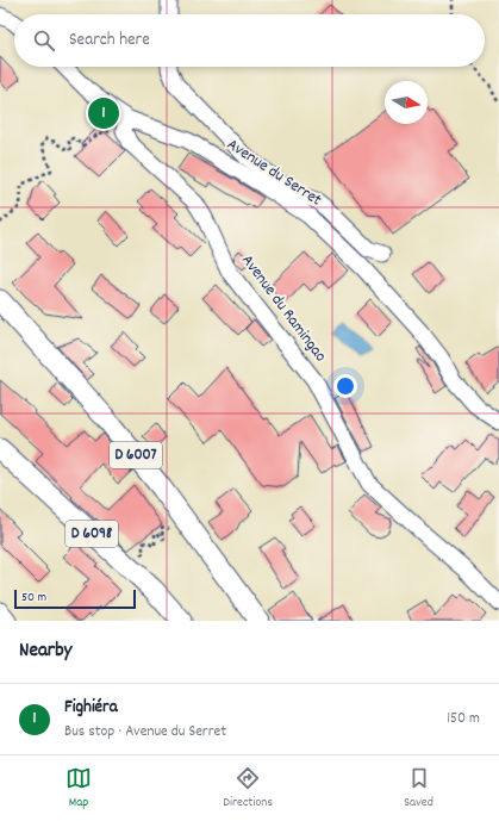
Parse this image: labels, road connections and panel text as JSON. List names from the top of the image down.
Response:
{
  "streets": {
    "main road": ["D 6007", "D 6098"],
    "street": ["Avenue du Serret", "Avenue du Ramingao"]
  },
  "crossings": [
    ["Avenue du Serret", "Avenue du Ramingao"]
  ],
  "scale_bar": "50 m",
  "north": "right",
  "page": {
    "search": "Search here",
    "pins": "1",
    "scale": "50 m",
    "heading": "Nearby",
    "list": [
      {
        "mark": "1",
        "name": "Fighiéra",
        "note": "Bus stop · Avenue du Serret",
        "value": "150 m"
      }
    ],
    "nav": ["Map", "Directions", "Saved"]
  }
}
